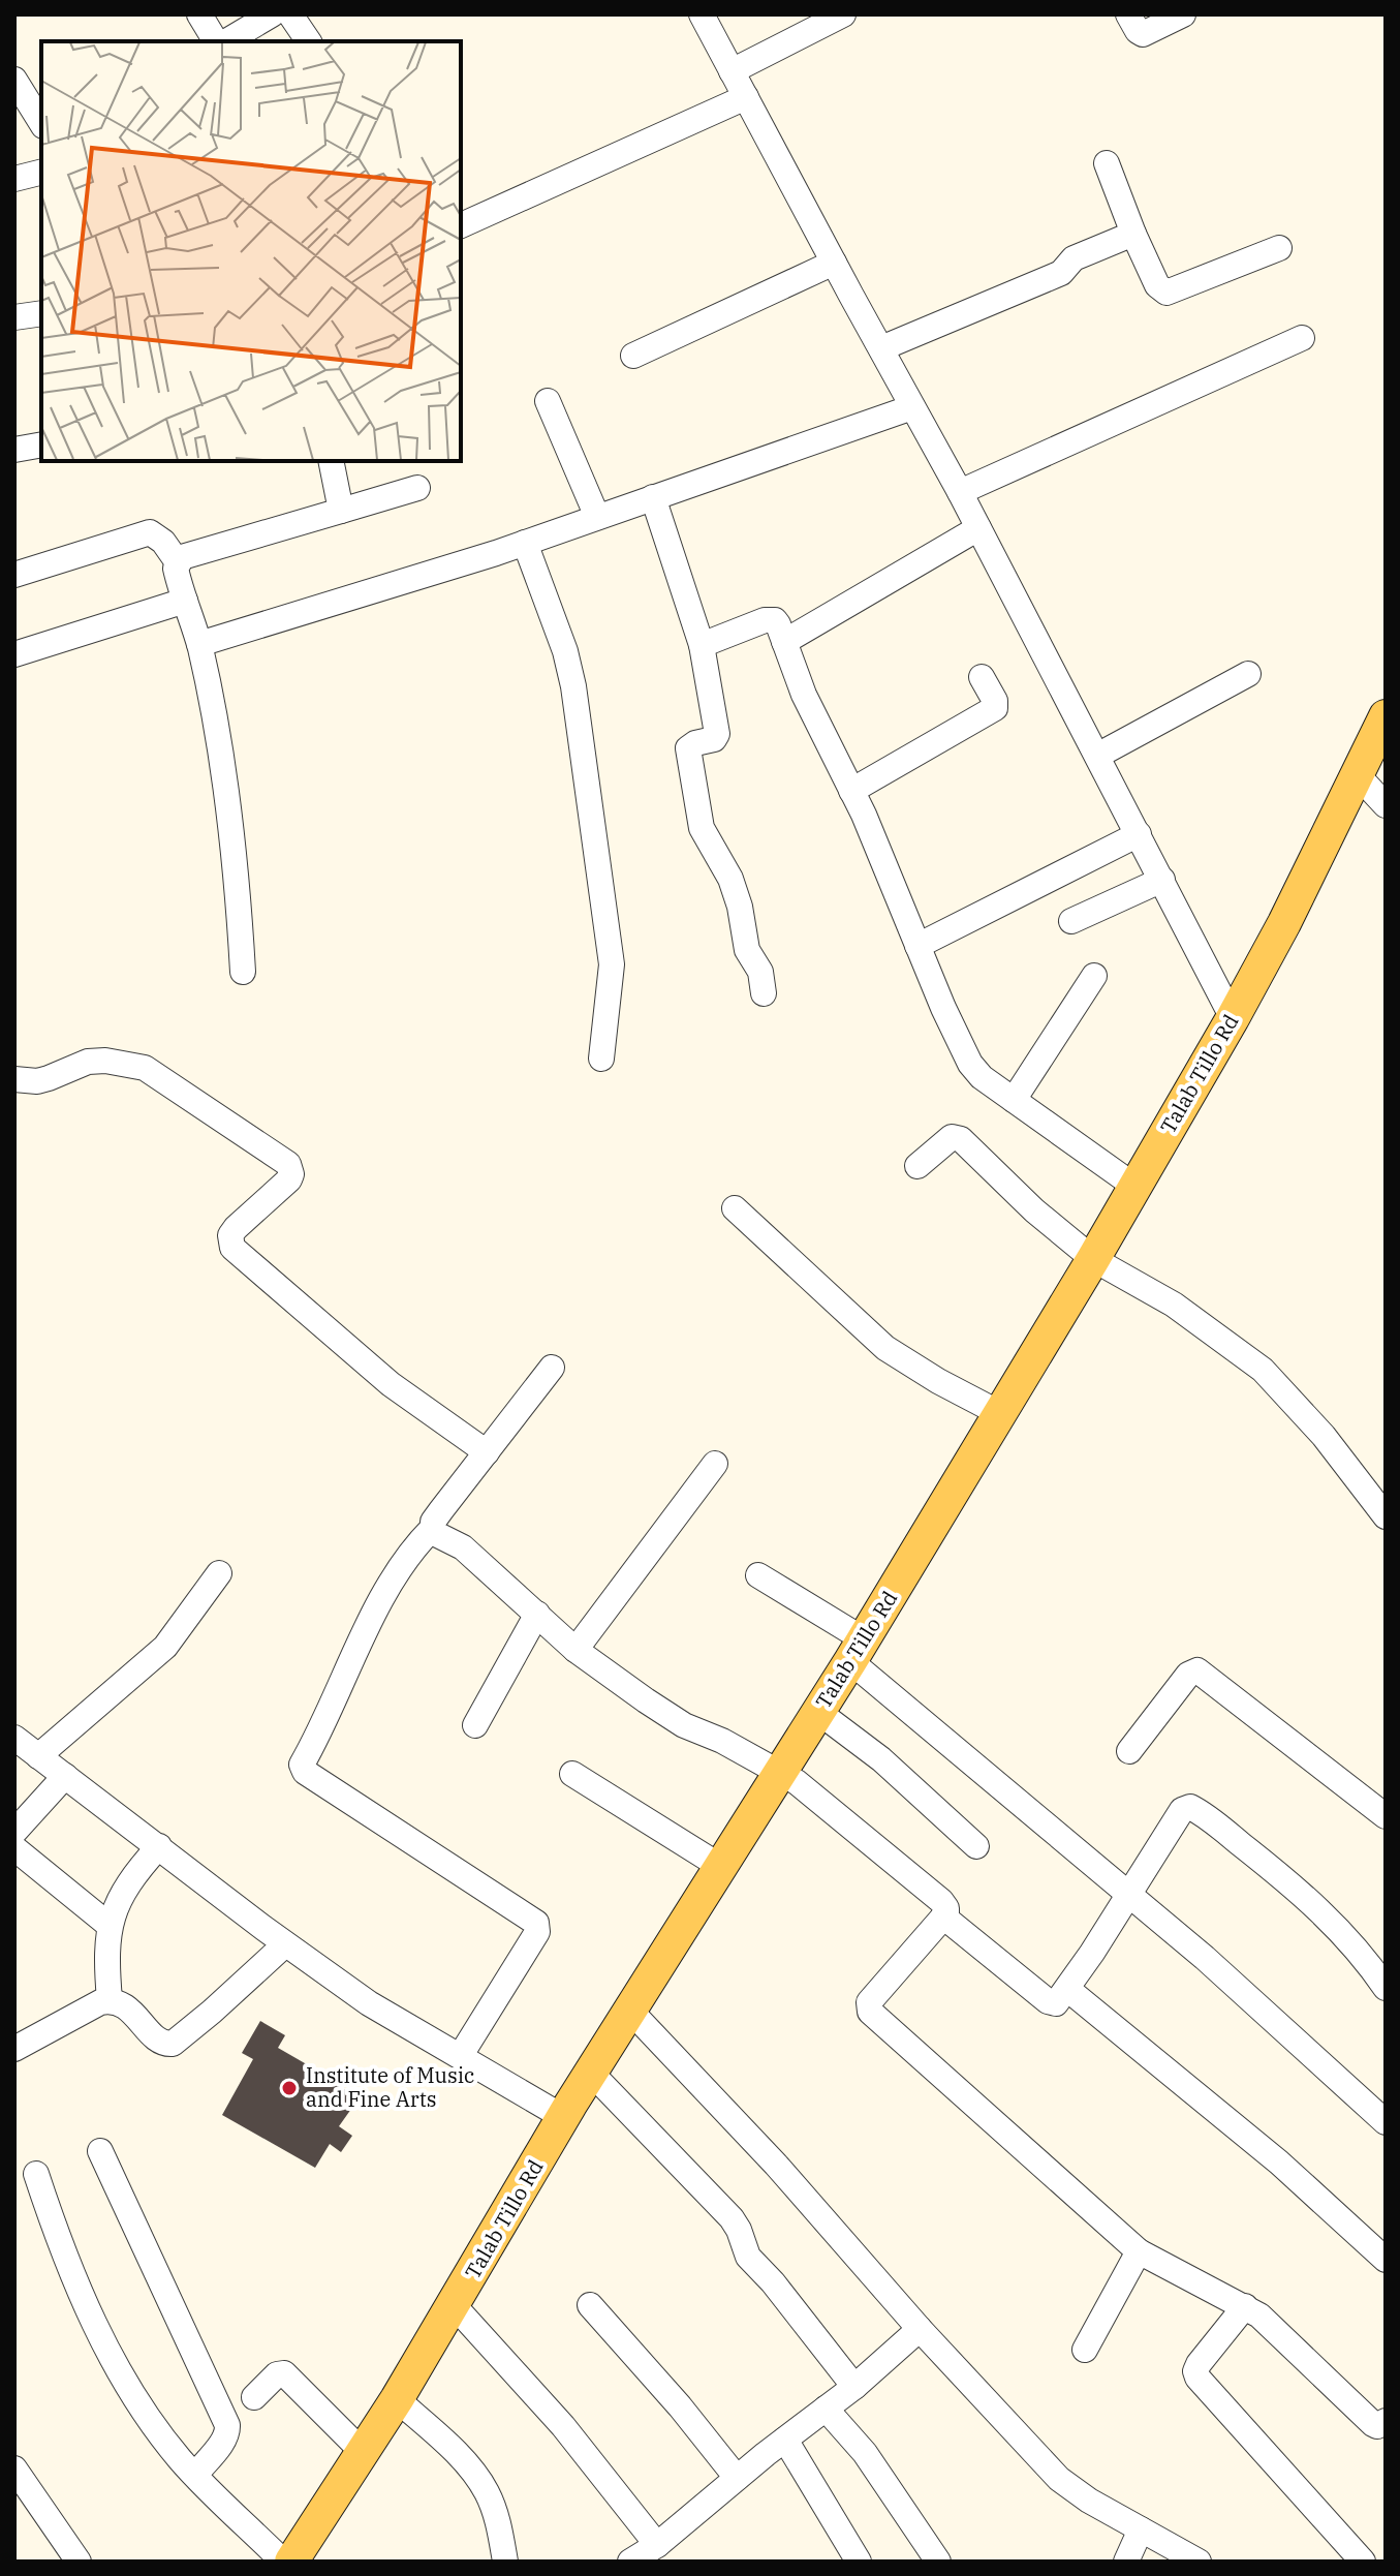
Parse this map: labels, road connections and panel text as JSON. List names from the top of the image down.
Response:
{
  "streets": {
    "main road": ["Talab Tillo Rd"]
  },
  "places": ["Institute of Music and Fine Arts"]
}
